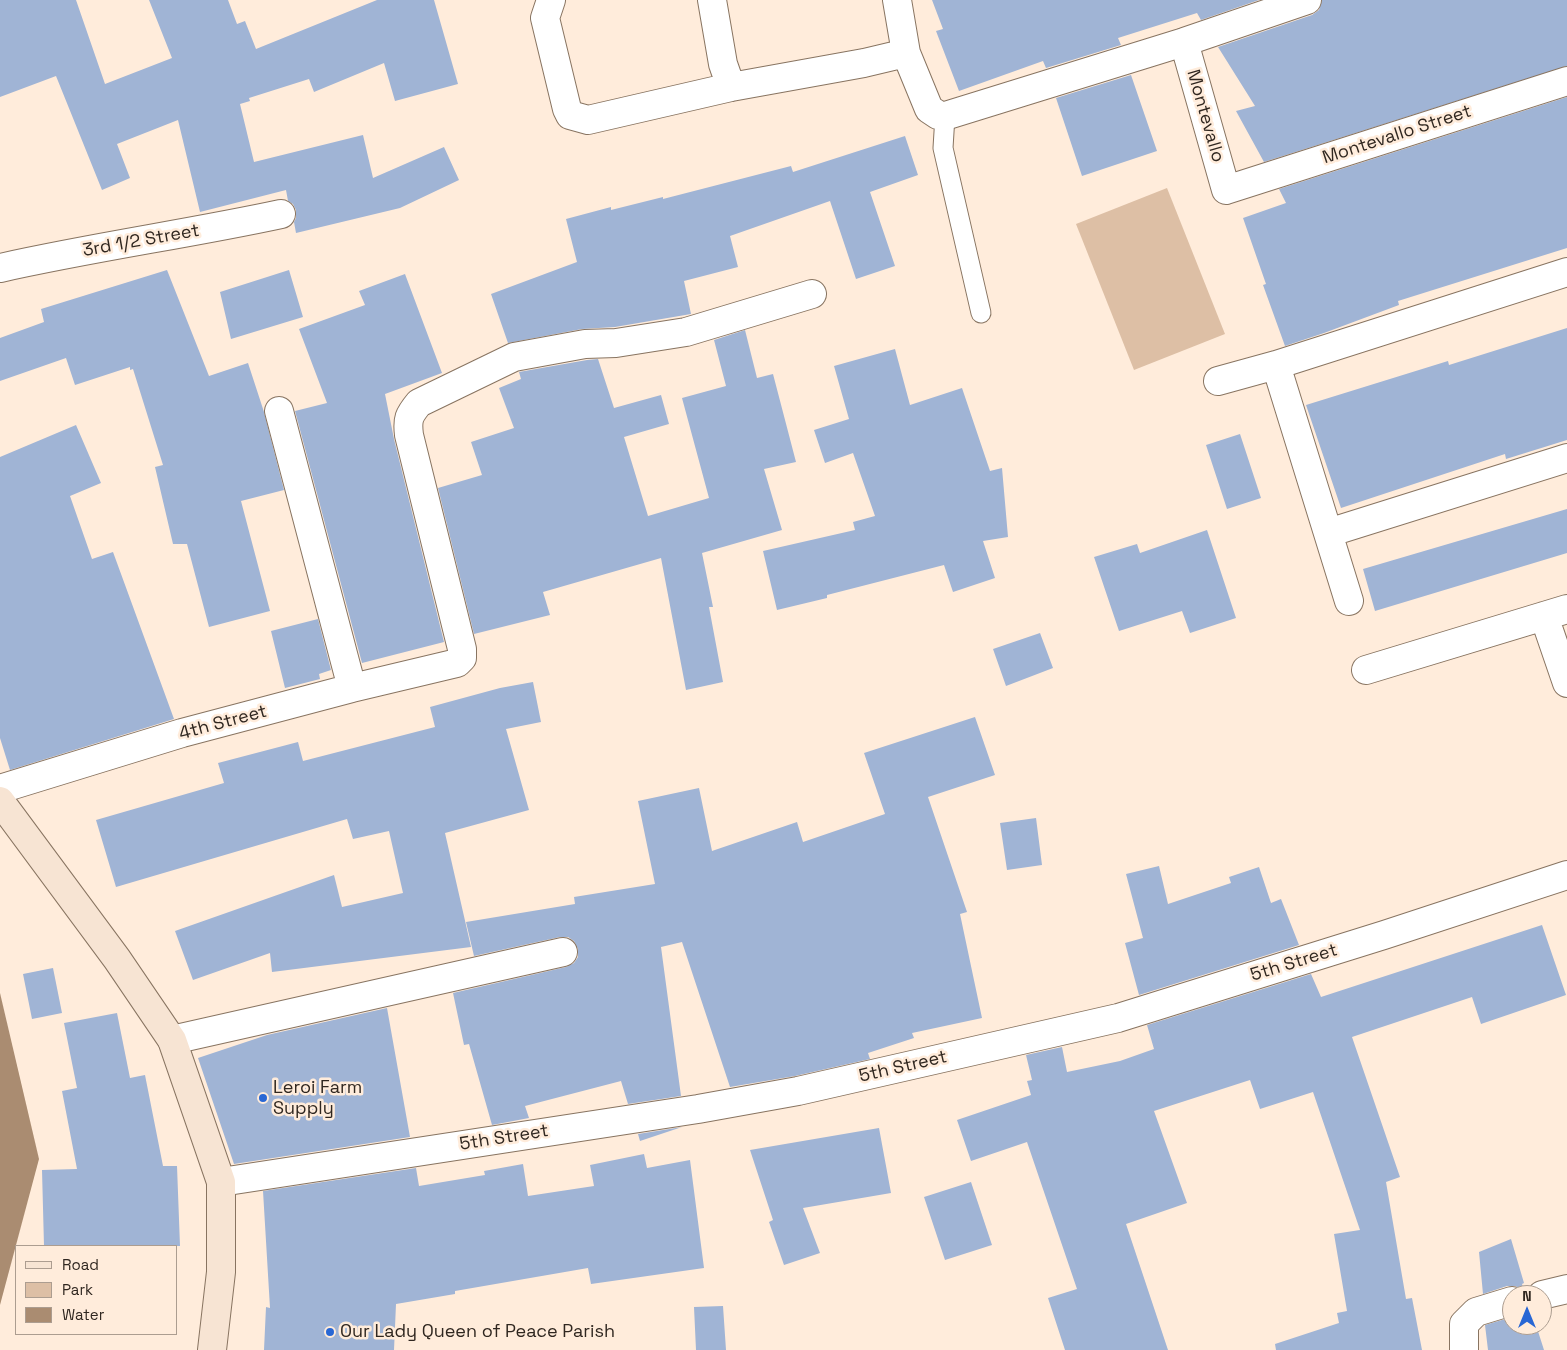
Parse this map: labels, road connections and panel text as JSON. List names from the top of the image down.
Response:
{
  "streets": {
    "street": [
      "Montevallo",
      "Montevallo Street",
      "3rd 1/2 Street",
      "4th Street",
      "5th Street"
    ]
  },
  "crossings": [
    ["Montevallo", "Montevallo Street"]
  ],
  "places": ["Leroi Farm Supply", "Our Lady Queen of Peace Parish"],
  "legend": ["Road", "Park", "Water"],
  "north": "top"
}
